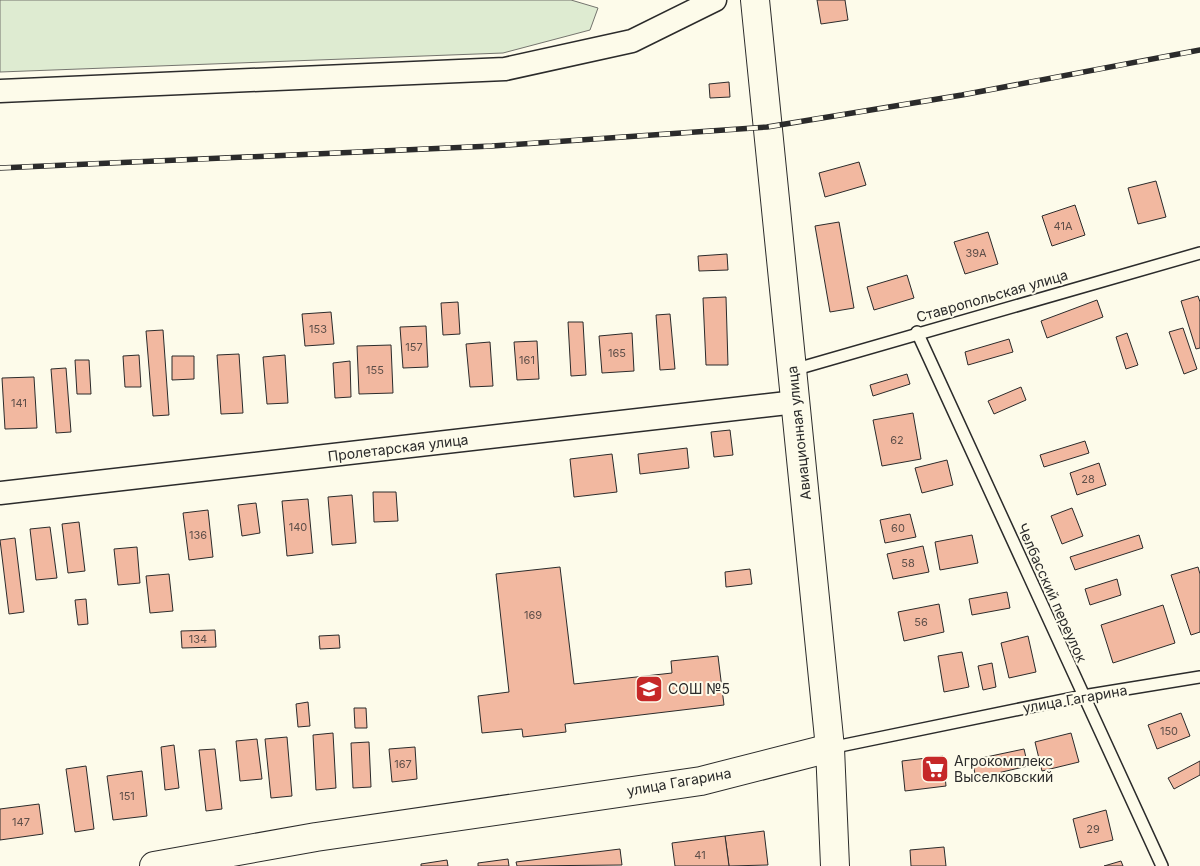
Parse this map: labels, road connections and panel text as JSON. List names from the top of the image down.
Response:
{
  "streets": {
    "main road": ["Авиационная улица", "улица Гагарина"],
    "street": ["Пролетарская улица"],
    "lane": ["Ставропольская улица", "Челбасский переулок"]
  },
  "crossings": [
    ["Ставропольская улица", "Авиационная улица"],
    ["Ставропольская улица", "Челбасский переулок"],
    ["Авиационная улица", "Пролетарская улица"],
    ["Авиационная улица", "улица Гагарина"],
    ["Челбасский переулок", "улица Гагарина"]
  ],
  "places": {
    "school or university": ["СОШ №5"],
    "supermarket": ["Агрокомплекс Выселковский"]
  },
  "house_numbers": [
    "41А",
    "39А",
    "153",
    "157",
    "165",
    "161",
    "155",
    "141",
    "62",
    "28",
    "140",
    "60",
    "136",
    "58",
    "169",
    "56",
    "134",
    "150",
    "167",
    "151",
    "147",
    "29",
    "41"
  ]
}
